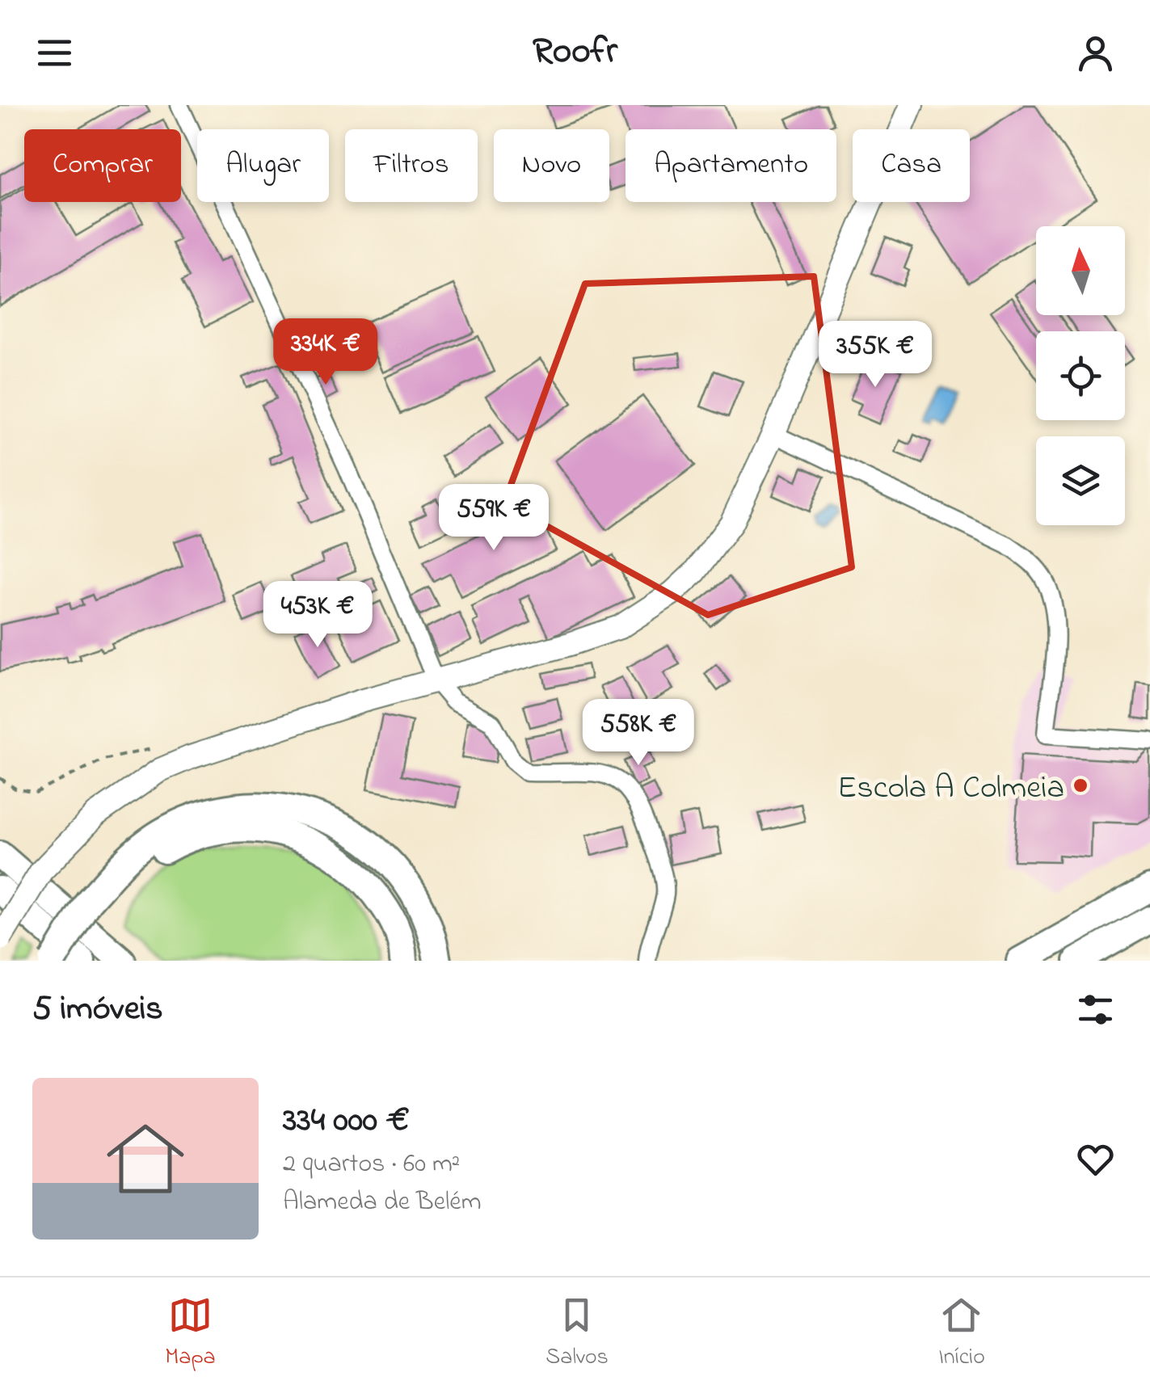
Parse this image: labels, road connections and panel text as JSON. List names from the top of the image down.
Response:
{
  "places": ["Escola A Colmeia"],
  "north": "top",
  "page": {
    "header": "Roofr",
    "chip": [
      "Comprar",
      "Alugar",
      "Filtros",
      "Novo",
      "Apartamento",
      "Casa"
    ],
    "price": [
      "334K €",
      "355K €",
      "559K €",
      "453K €",
      "558K €"
    ],
    "heading": "5 imóveis",
    "list": [
      {
        "name": "334 000 €",
        "note": "2 quartos · 60 m² · Alameda de Belém"
      }
    ],
    "tabs": ["Mapa", "Salvos", "Início"]
  }
}
